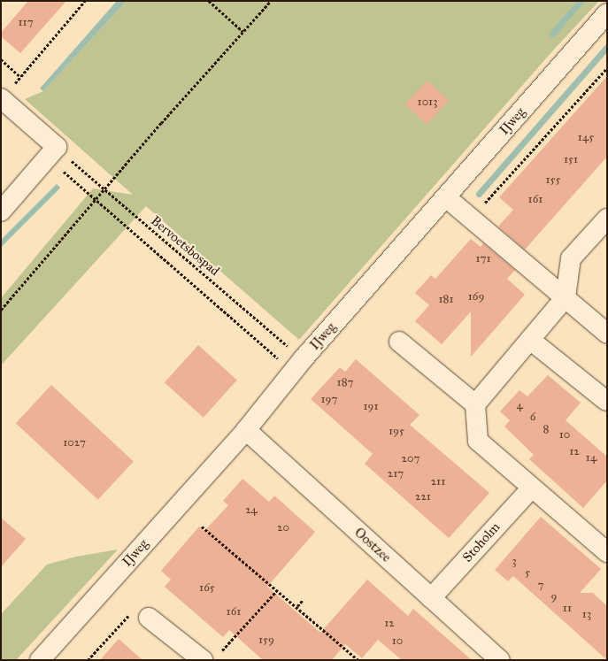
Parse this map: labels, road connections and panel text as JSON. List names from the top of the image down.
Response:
{
  "streets": {
    "street": ["IJweg", "Stoholm", "Oostzee"],
    "path": ["Bervoetsbospad"]
  },
  "crossings": [
    ["IJweg", "Bervoetsbospad"],
    ["IJweg", "Oostzee"],
    ["Stoholm", "Oostzee"]
  ],
  "house_numbers": [
    "117",
    "1013",
    "145",
    "151",
    "155",
    "161",
    "171",
    "169",
    "181",
    "187",
    "197",
    "4",
    "191",
    "6",
    "8",
    "195",
    "10",
    "1027",
    "12",
    "14",
    "207",
    "217",
    "211",
    "221",
    "24",
    "20",
    "3",
    "5",
    "7",
    "165",
    "9",
    "11",
    "161",
    "13",
    "12",
    "159",
    "10"
  ]
}
